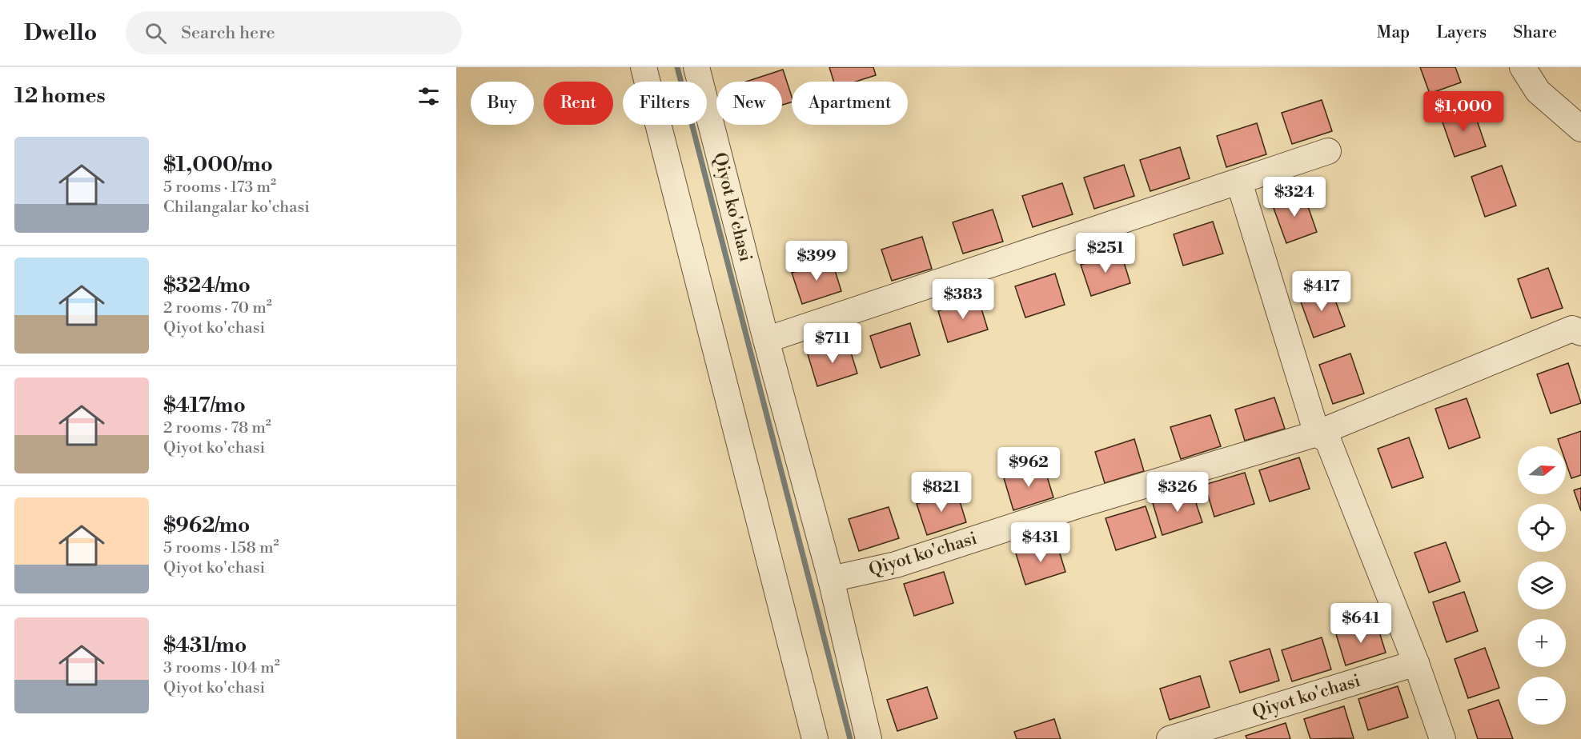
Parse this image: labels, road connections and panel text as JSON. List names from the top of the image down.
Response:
{
  "streets": {
    "street": ["Qiyot ko'chasi"]
  },
  "north": "right",
  "page": {
    "header": "Dwello",
    "search": "Search here",
    "nav": ["Map", "Layers", "Share"],
    "heading": "12 homes",
    "chip": [
      "Buy",
      "Rent",
      "Filters",
      "New",
      "Apartment"
    ],
    "price": [
      "$1,000",
      "$324",
      "$251",
      "$399",
      "$417",
      "$383",
      "$711",
      "$962",
      "$821",
      "$326",
      "$431",
      "$641"
    ],
    "list": [
      {
        "name": "$1,000/mo",
        "note": "5 rooms · 173 m² · Chilangalar ko'chasi"
      },
      {
        "name": "$324/mo",
        "note": "2 rooms · 70 m² · Qiyot ko'chasi"
      },
      {
        "name": "$417/mo",
        "note": "2 rooms · 78 m² · Qiyot ko'chasi"
      },
      {
        "name": "$962/mo",
        "note": "5 rooms · 158 m² · Qiyot ko'chasi"
      },
      {
        "name": "$431/mo",
        "note": "3 rooms · 104 m² · Qiyot ko'chasi"
      }
    ],
    "map_buttons": ["+", "−"]
  }
}
